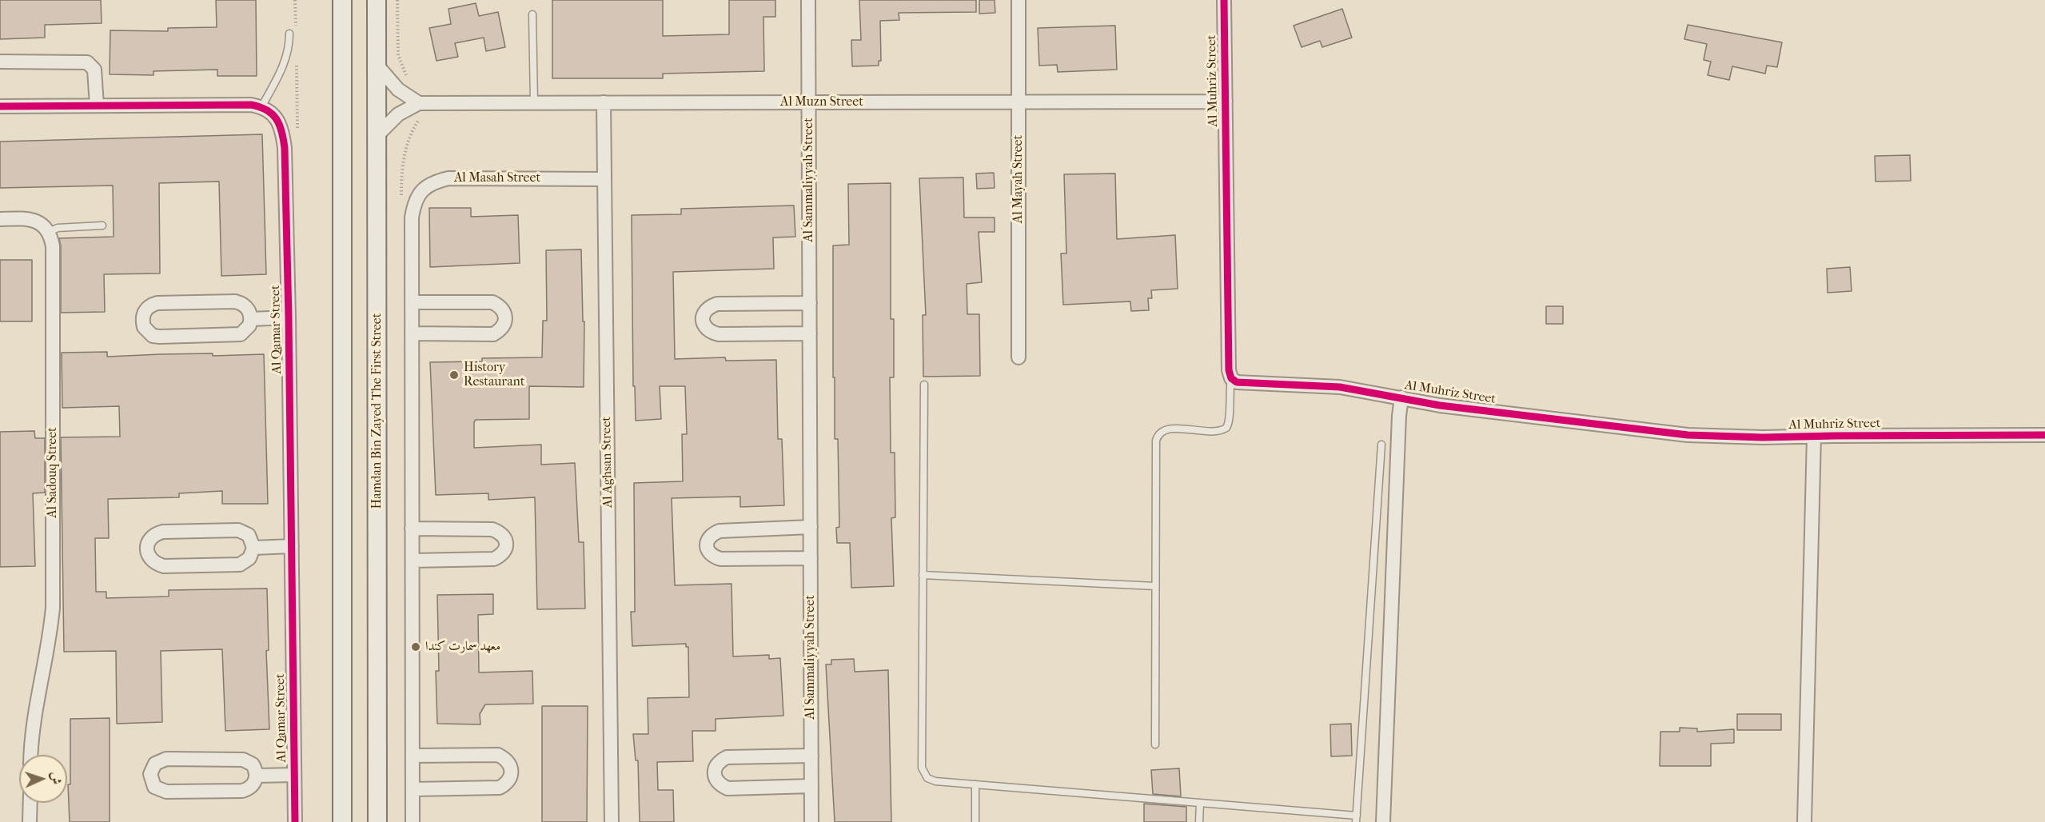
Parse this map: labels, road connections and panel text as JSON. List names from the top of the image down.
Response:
{
  "streets": {
    "main road": ["Hamdan Bin Zayed The First Street"],
    "street": [
      "Al Muhriz Street",
      "Al Muzn Street",
      "Al Masah Street",
      "Al Mayah Street",
      "Al Sammaliyyah Street",
      "Al Qamar Street",
      "Al Aghsan Street",
      "Al Sadouq Street"
    ]
  },
  "crossings": [
    ["Al Muhriz Street", "Al Muzn Street"],
    ["Al Muzn Street", "Al Mayah Street"],
    ["Al Muzn Street", "Al Sammaliyyah Street"],
    ["Al Muzn Street", "Hamdan Bin Zayed The First Street"],
    ["Al Muzn Street", "Al Aghsan Street"],
    ["Al Masah Street", "Al Aghsan Street"]
  ],
  "places": ["History Restaurant", "معهد سمارت كندا"],
  "north": "right"
}
